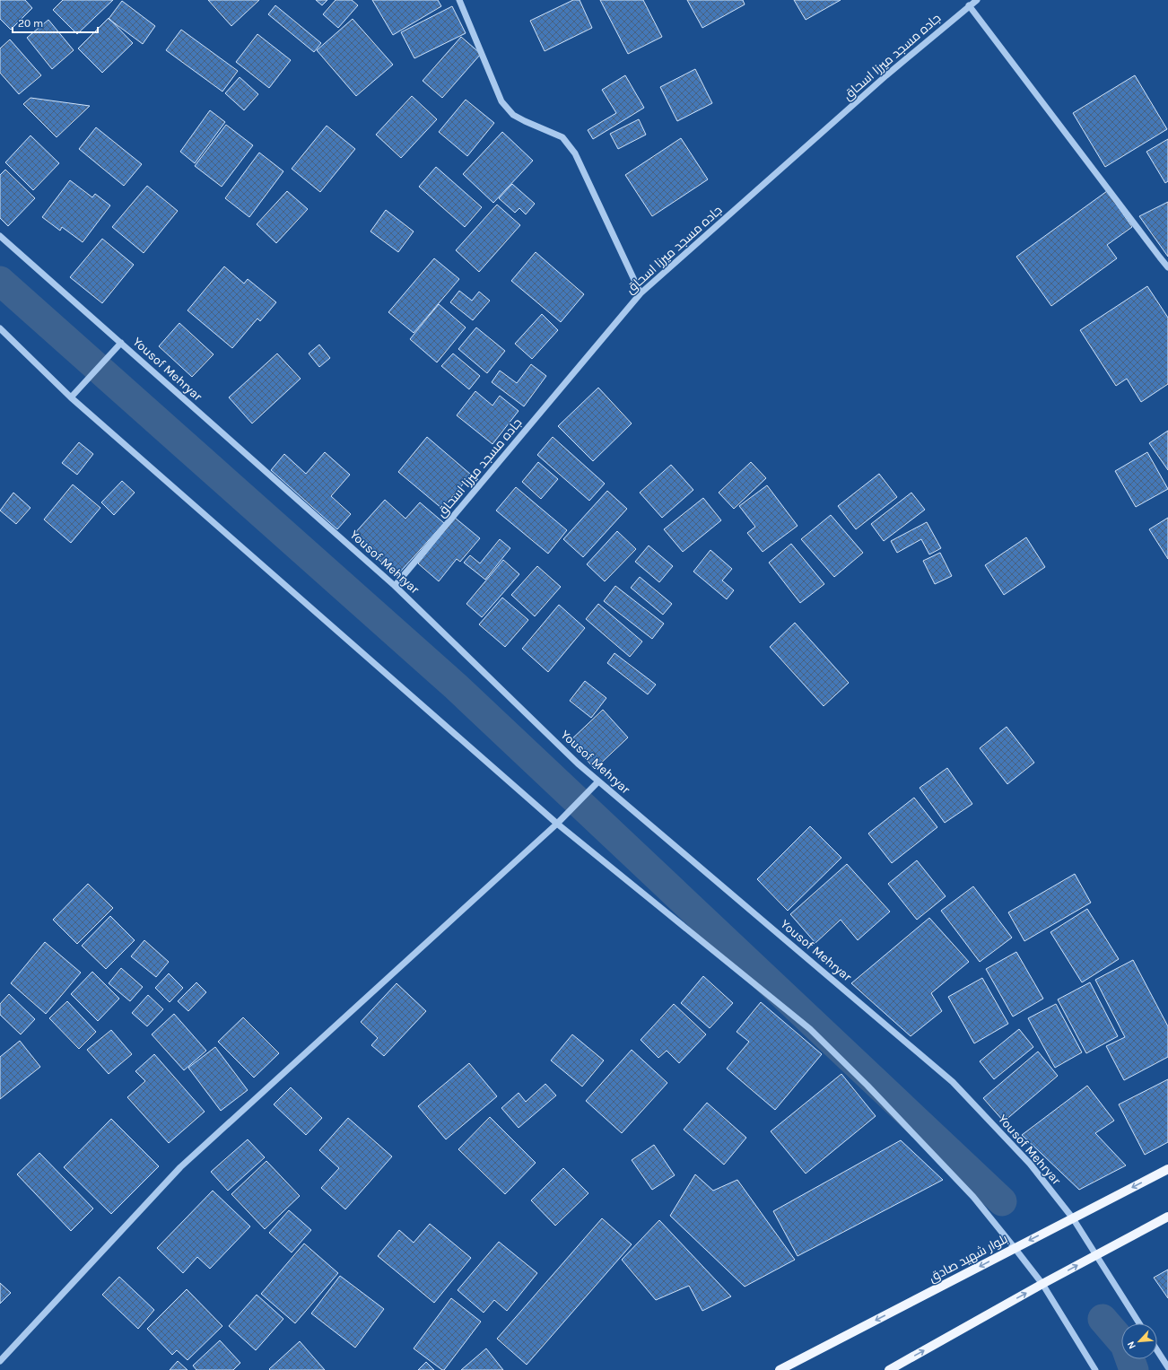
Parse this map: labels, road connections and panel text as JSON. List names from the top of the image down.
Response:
{
  "streets": {
    "main road": ["بلوار شهید صادق"],
    "street": ["جاده مسجد ميرزا اسحاق", "Yousof Mehryar"]
  },
  "crossings": [
    ["جاده مسجد ميرزا اسحاق", "Yousof Mehryar"],
    ["Yousof Mehryar", "بلوار شهید صادق"]
  ],
  "scale_bar": "20 m",
  "north": "bottom left"
}
